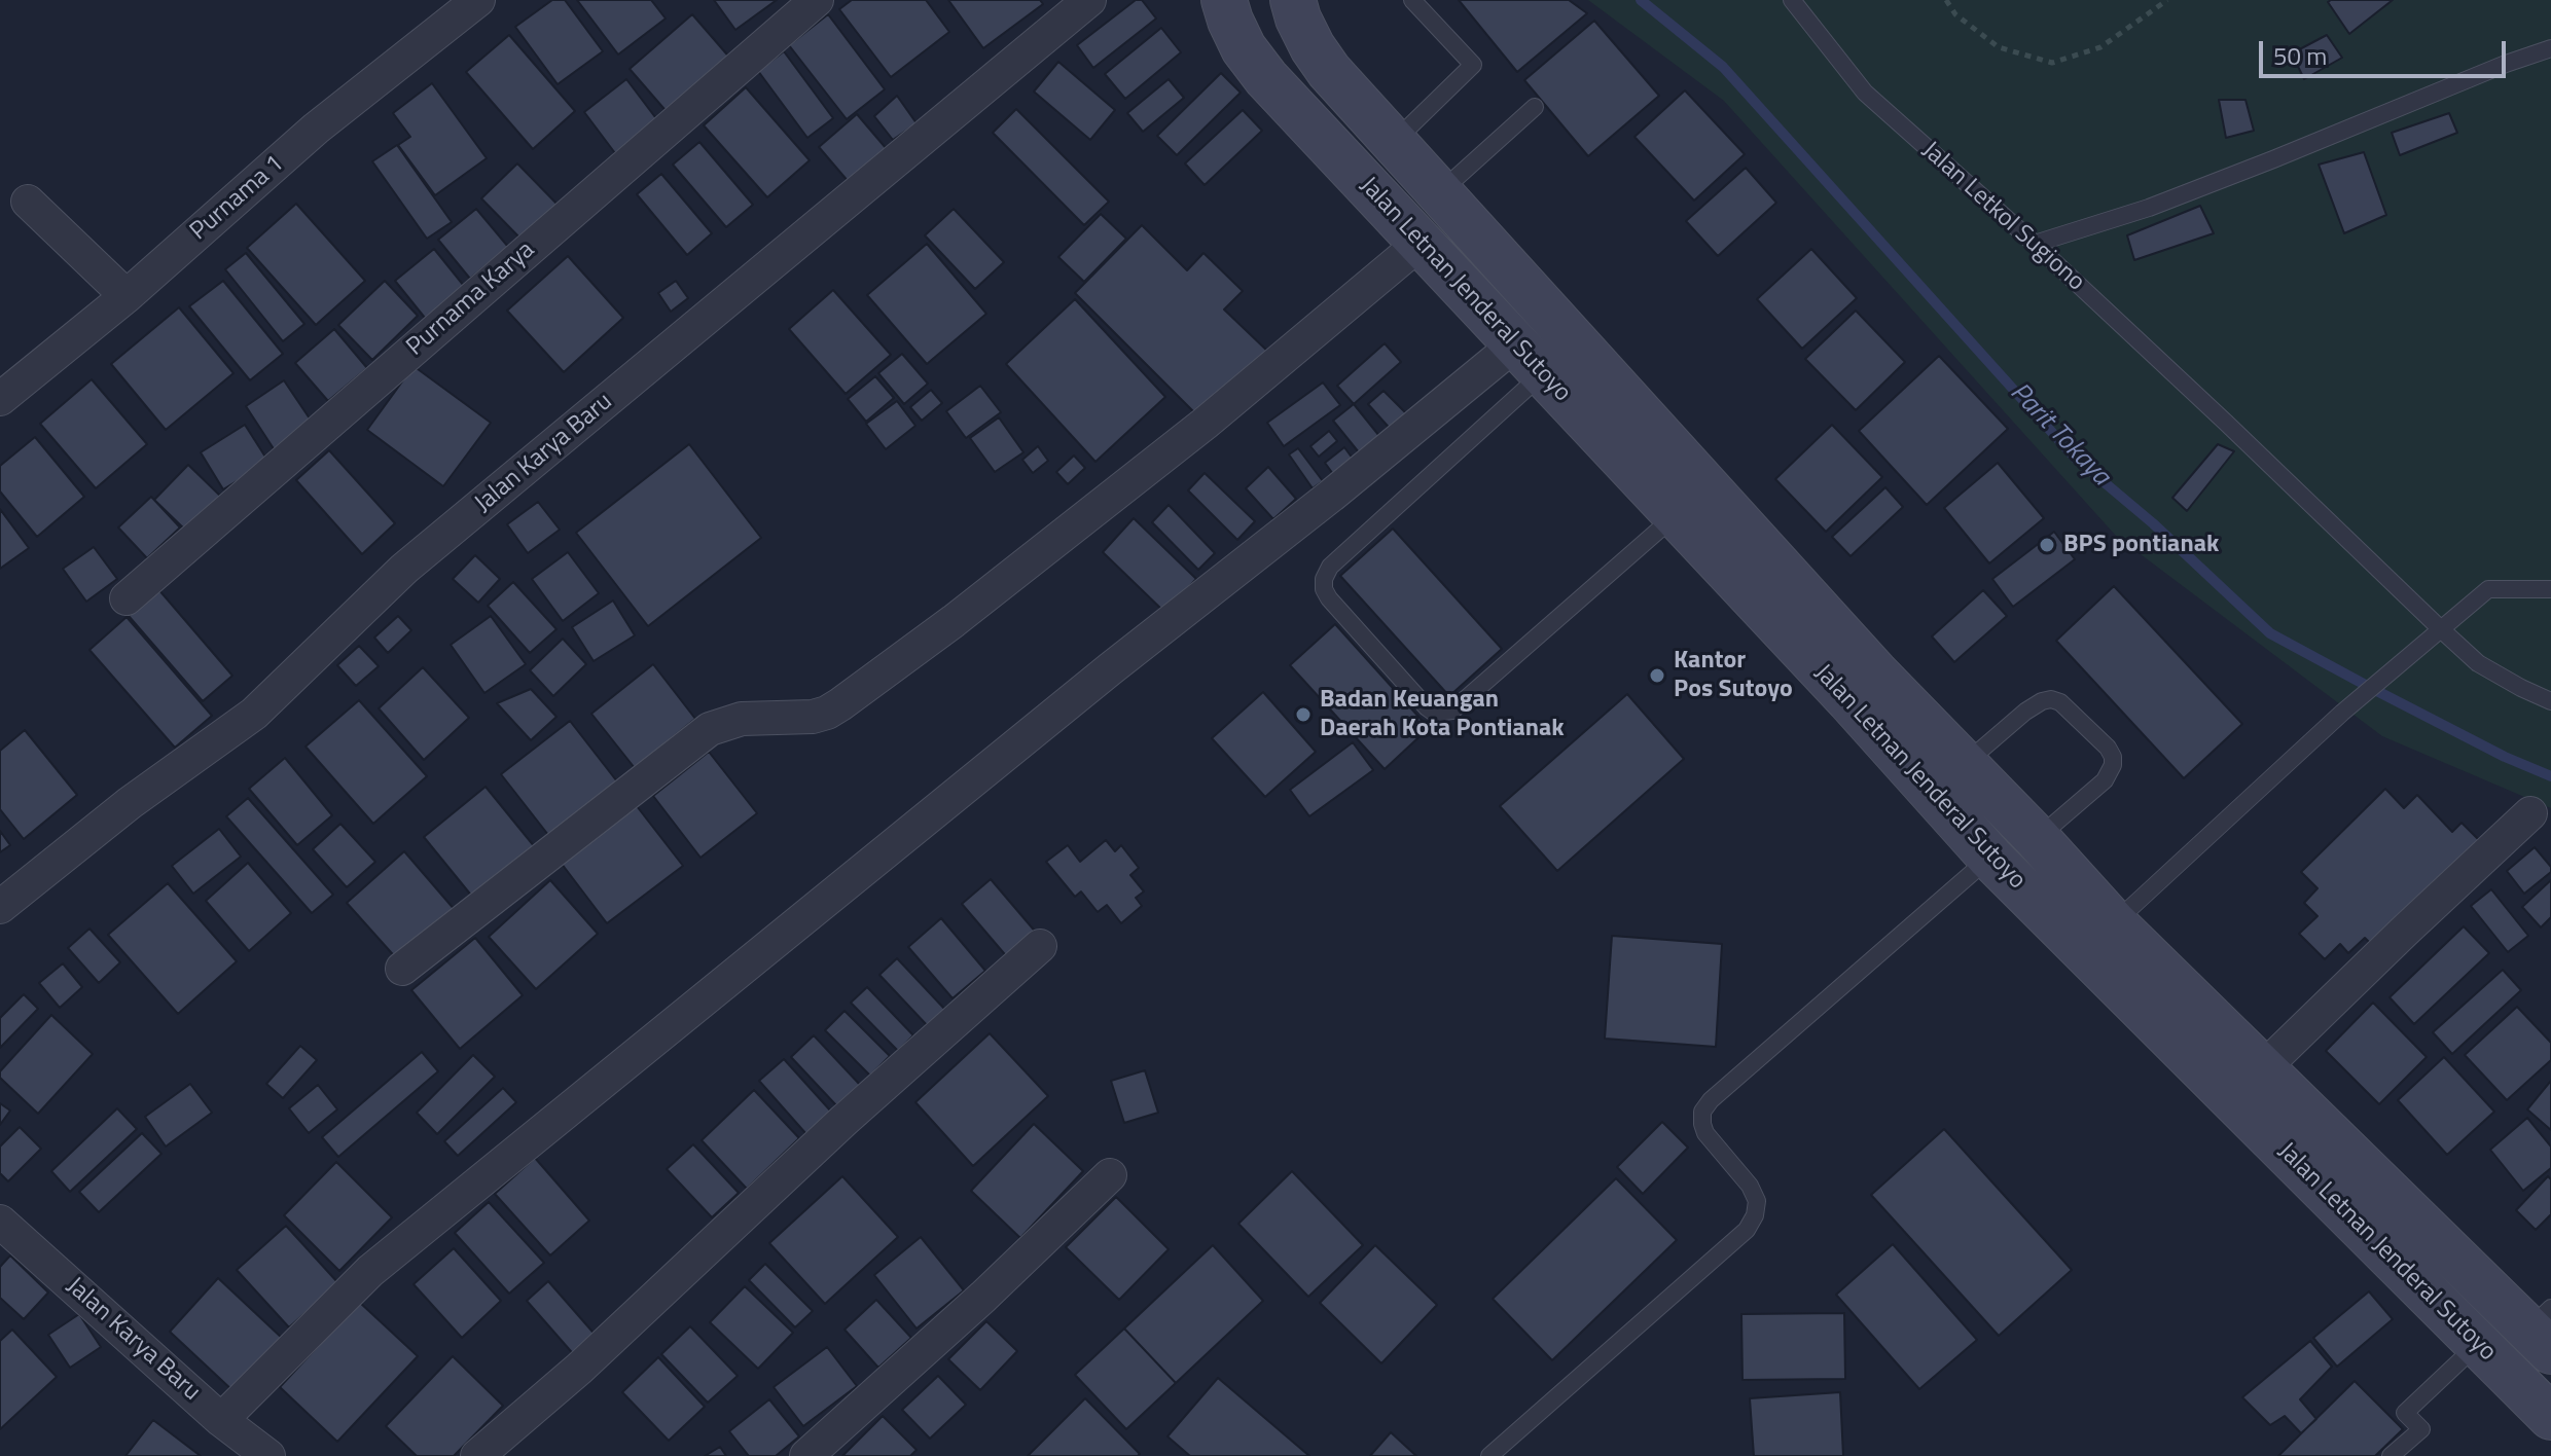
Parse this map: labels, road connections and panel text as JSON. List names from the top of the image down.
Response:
{
  "streets": {
    "street": [
      "Purnama 1",
      "Jalan Letnan Jenderal Sutoyo",
      "Purnama Karya",
      "Jalan Karya Baru"
    ],
    "lane": ["Jalan Letkol Sugiono"]
  },
  "water": ["Parit Tokaya"],
  "places": ["BPS pontianak", "Kantor Pos Sutoyo", "Badan Keuangan Daerah Kota Pontianak"],
  "scale_bar": "50 m"
}
